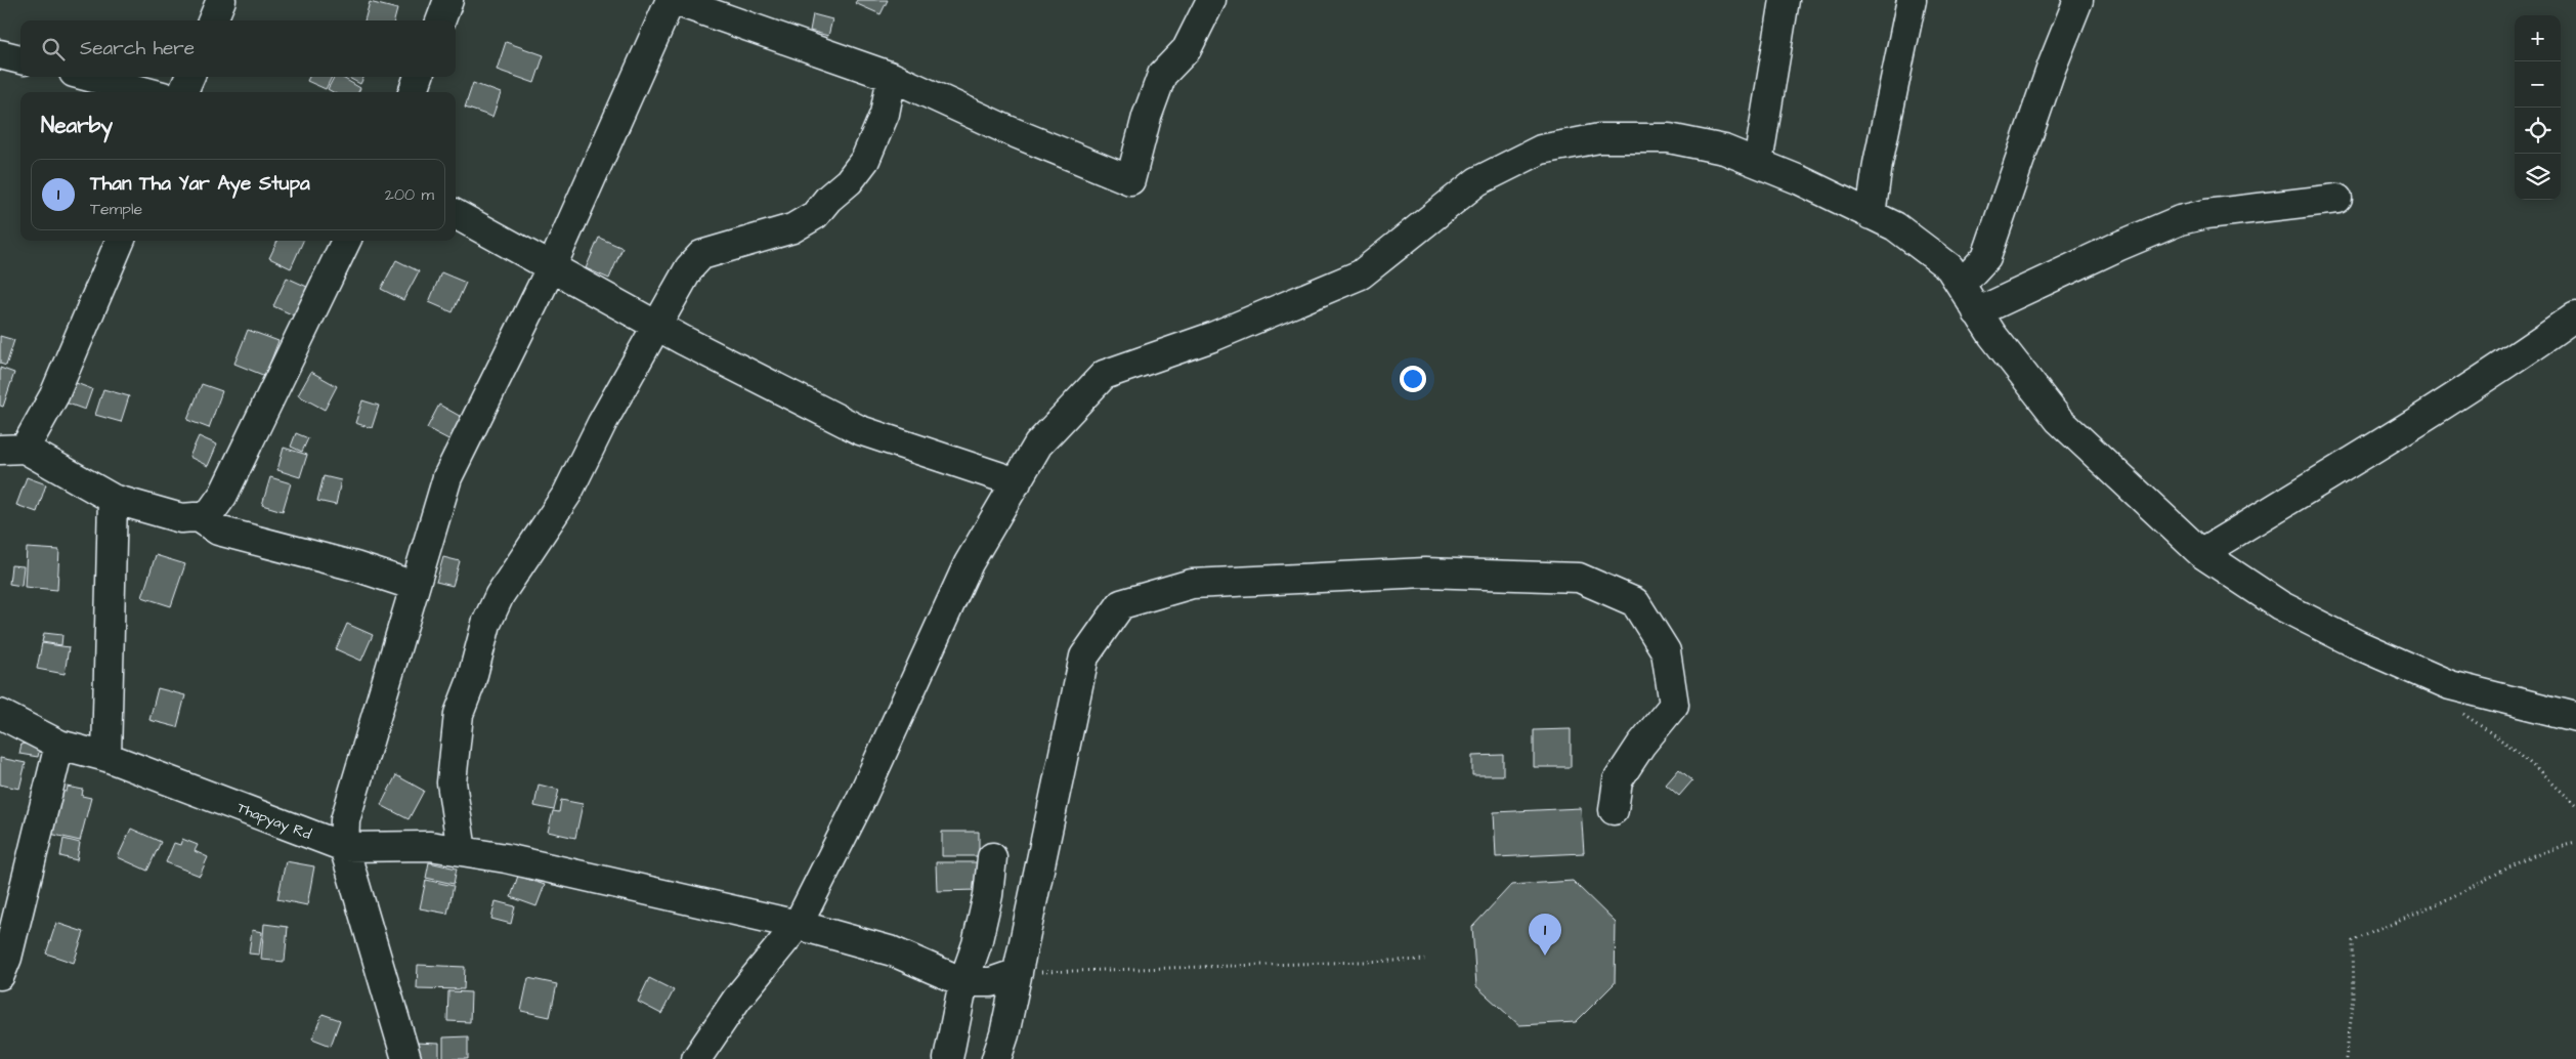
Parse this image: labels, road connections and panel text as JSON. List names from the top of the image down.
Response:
{
  "streets": {
    "street": ["Thapyay Rd"]
  },
  "page": {
    "map_buttons": ["+", "−"],
    "search": "Search here",
    "heading": "Nearby",
    "list": [
      {
        "mark": "1",
        "name": "Than Tha Yar Aye Stupa",
        "note": "Temple",
        "value": "200 m"
      }
    ],
    "pins": "1"
  }
}
